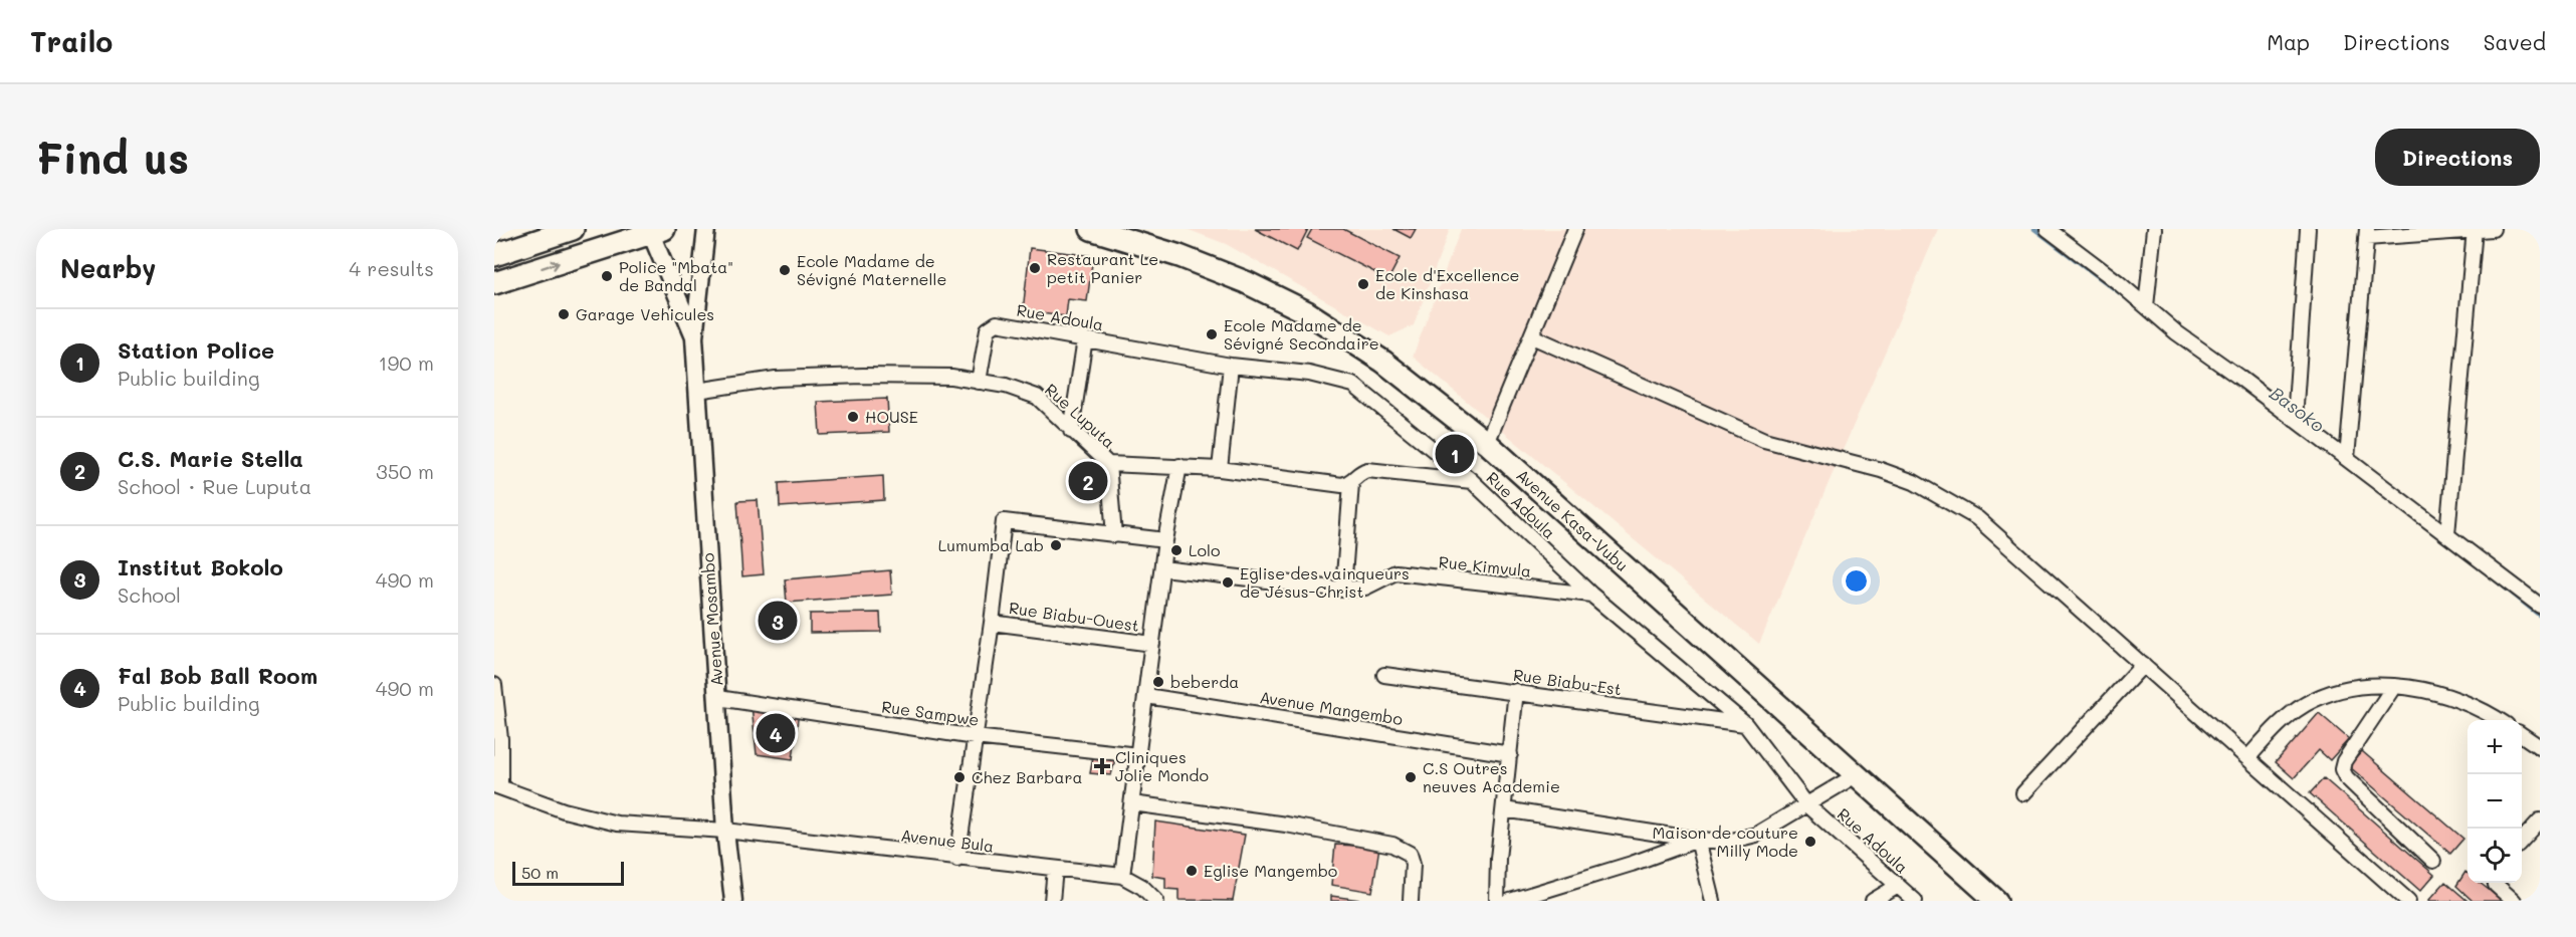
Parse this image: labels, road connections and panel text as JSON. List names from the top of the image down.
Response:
{
  "streets": {
    "main road": ["Avenue Kasa-Vubu"],
    "street": [
      "Rue Adoula",
      "Rue Luputa",
      "Rue Kimvula",
      "Rue Biabu-Ouest",
      "Avenue Mosambo",
      "Rue Biabu-Est",
      "Avenue Mangembo",
      "Rue Sampwe",
      "Avenue Bula"
    ]
  },
  "crossings": [
    ["Rue Adoula", "Rue Luputa"],
    ["Rue Adoula", "Rue Kimvula"],
    ["Rue Adoula", "Rue Biabu-Est"],
    ["Rue Luputa", "Avenue Mosambo"],
    ["Avenue Mosambo", "Rue Sampwe"],
    ["Avenue Mosambo", "Avenue Bula"]
  ],
  "water": ["Basoko"],
  "places": {
    "other": [
      "Restaurant Le petit Panier",
      "Ecole Madame de Sévigné Maternelle",
      "Police \"Mbata\" de Bandal",
      "Ecole d'Excellence de Kinshasa",
      "Garage Vehicules",
      "Ecole Madame de Sévigné Secondaire",
      "HOUSE",
      "Lumumba Lab",
      "Lolo",
      "Eglise des vainqueurs de Jésus-Christ",
      "beberda",
      "Chez Barbara",
      "C.S Outres neuves Academie",
      "Maison de couture Milly Mode",
      "Eglise Mangembo"
    ],
    "health": ["Cliniques Jolie Mondo"]
  },
  "scale_bar": "50 m",
  "page": {
    "header": "Trailo",
    "nav": ["Map", "Directions", "Saved"],
    "buttons": "Directions",
    "title": "Find us",
    "heading": ["Nearby", "4 results"],
    "list": [
      {
        "mark": "1",
        "name": "Station Police",
        "note": "Public building",
        "value": "190 m"
      },
      {
        "mark": "2",
        "name": "C.S. Marie Stella",
        "note": "School · Rue Luputa",
        "value": "350 m"
      },
      {
        "mark": "3",
        "name": "Institut Bokolo",
        "note": "School",
        "value": "490 m"
      },
      {
        "mark": "4",
        "name": "Fal Bob Ball Room",
        "note": "Public building",
        "value": "490 m"
      }
    ],
    "pins": [
      "1",
      "2",
      "3",
      "4"
    ],
    "map_buttons": ["+", "−"],
    "scale": "50 m"
  }
}
